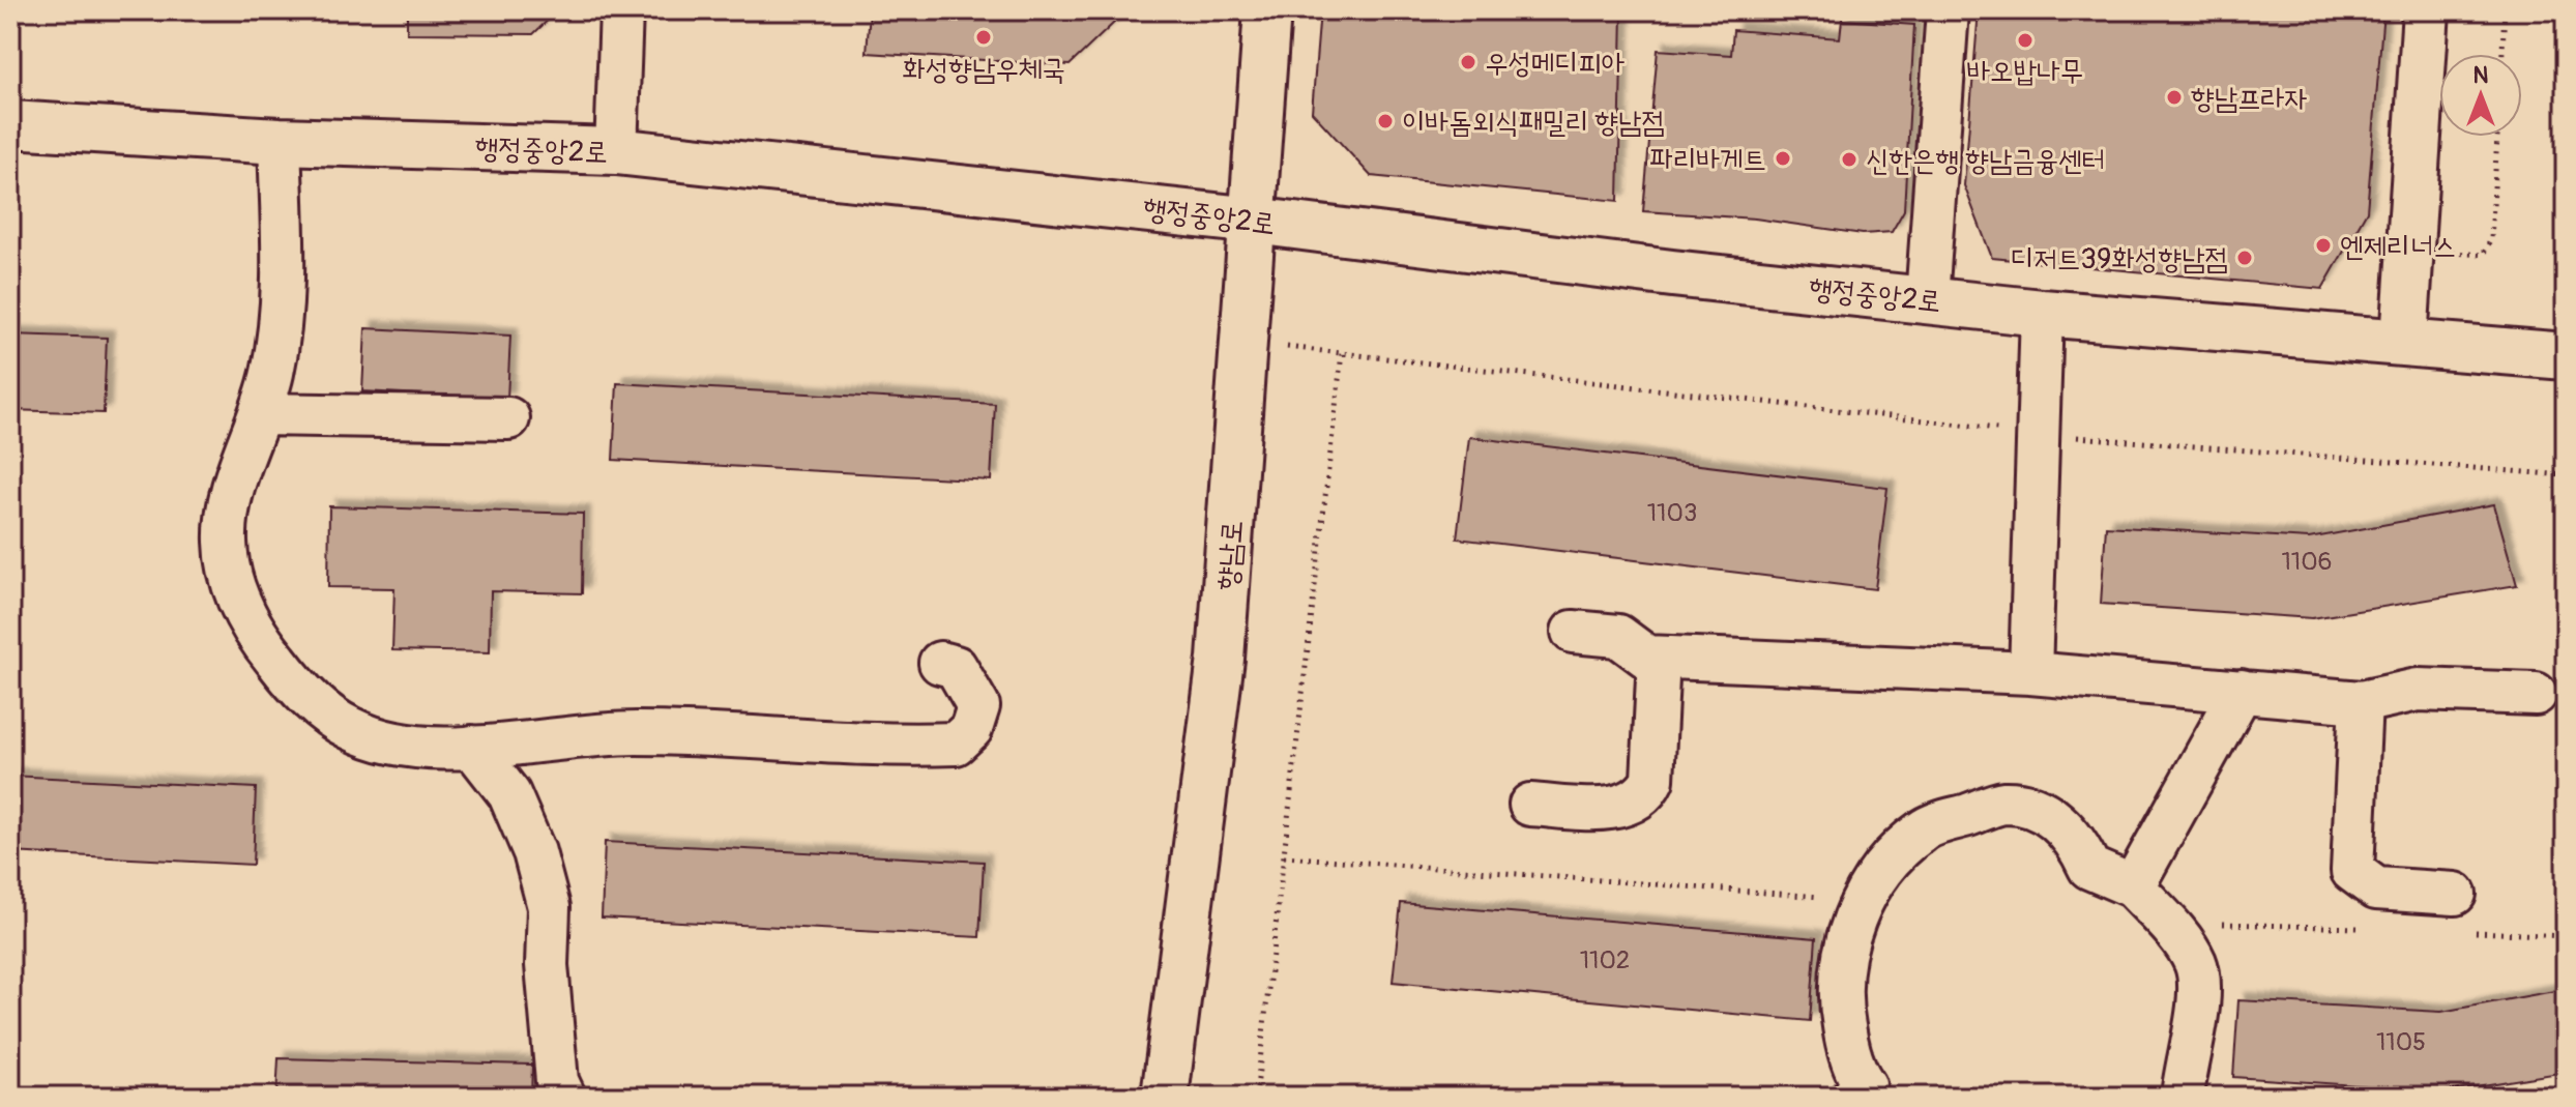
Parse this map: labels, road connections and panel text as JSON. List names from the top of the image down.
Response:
{
  "streets": {
    "street": ["행정중앙2로", "향남로"]
  },
  "crossings": [
    ["행정중앙2로", "향남로"]
  ],
  "places": [
    "화성향남우체국",
    "바오밥나무",
    "우성메디피아",
    "향남프라자",
    "이바돔외식패밀리 향남점",
    "파리바게트",
    "신한은행 향남금융센터",
    "엔제리너스",
    "디저트39화성향남점"
  ],
  "house_numbers": [
    "1103",
    "1106",
    "1102",
    "1105"
  ],
  "north": "top"
}
